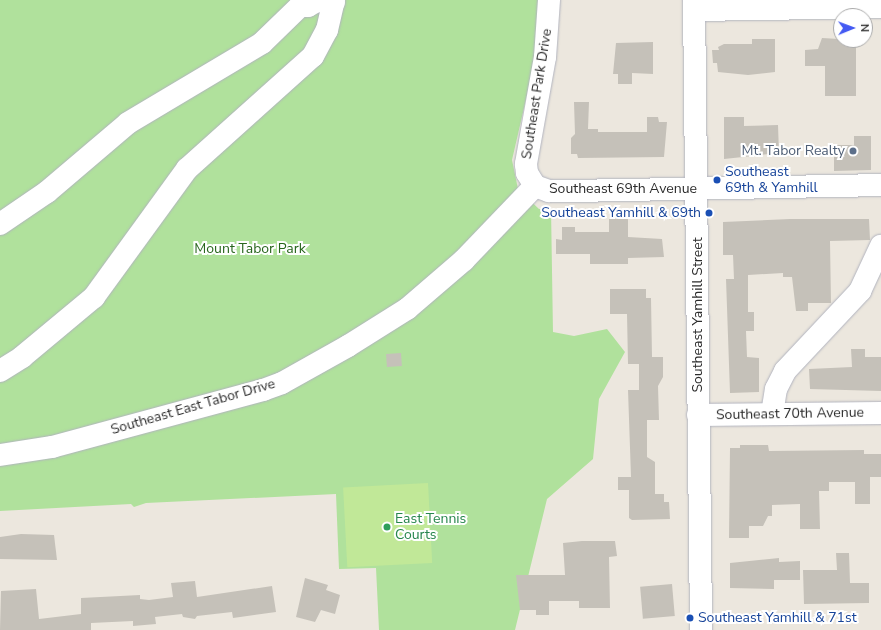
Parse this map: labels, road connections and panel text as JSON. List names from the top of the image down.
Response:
{
  "streets": {
    "street": [
      "Southeast Park Drive",
      "Southeast 69th Avenue",
      "Southeast Yamhill Street",
      "Southeast East Tabor Drive",
      "Southeast 70th Avenue"
    ]
  },
  "crossings": [
    ["Southeast Park Drive", "Southeast 69th Avenue"],
    ["Southeast Park Drive", "Southeast East Tabor Drive"],
    ["Southeast 69th Avenue", "Southeast Yamhill Street"],
    ["Southeast 69th Avenue", "Southeast East Tabor Drive"],
    ["Southeast Yamhill Street", "Southeast 70th Avenue"]
  ],
  "parks": ["Mount Tabor Park"],
  "places": [
    "Mt. Tabor Realty",
    "Southeast 69th & Yamhill",
    "Southeast Yamhill & 69th",
    "East Tennis Courts",
    "Southeast Yamhill & 71st"
  ],
  "north": "right"
}
